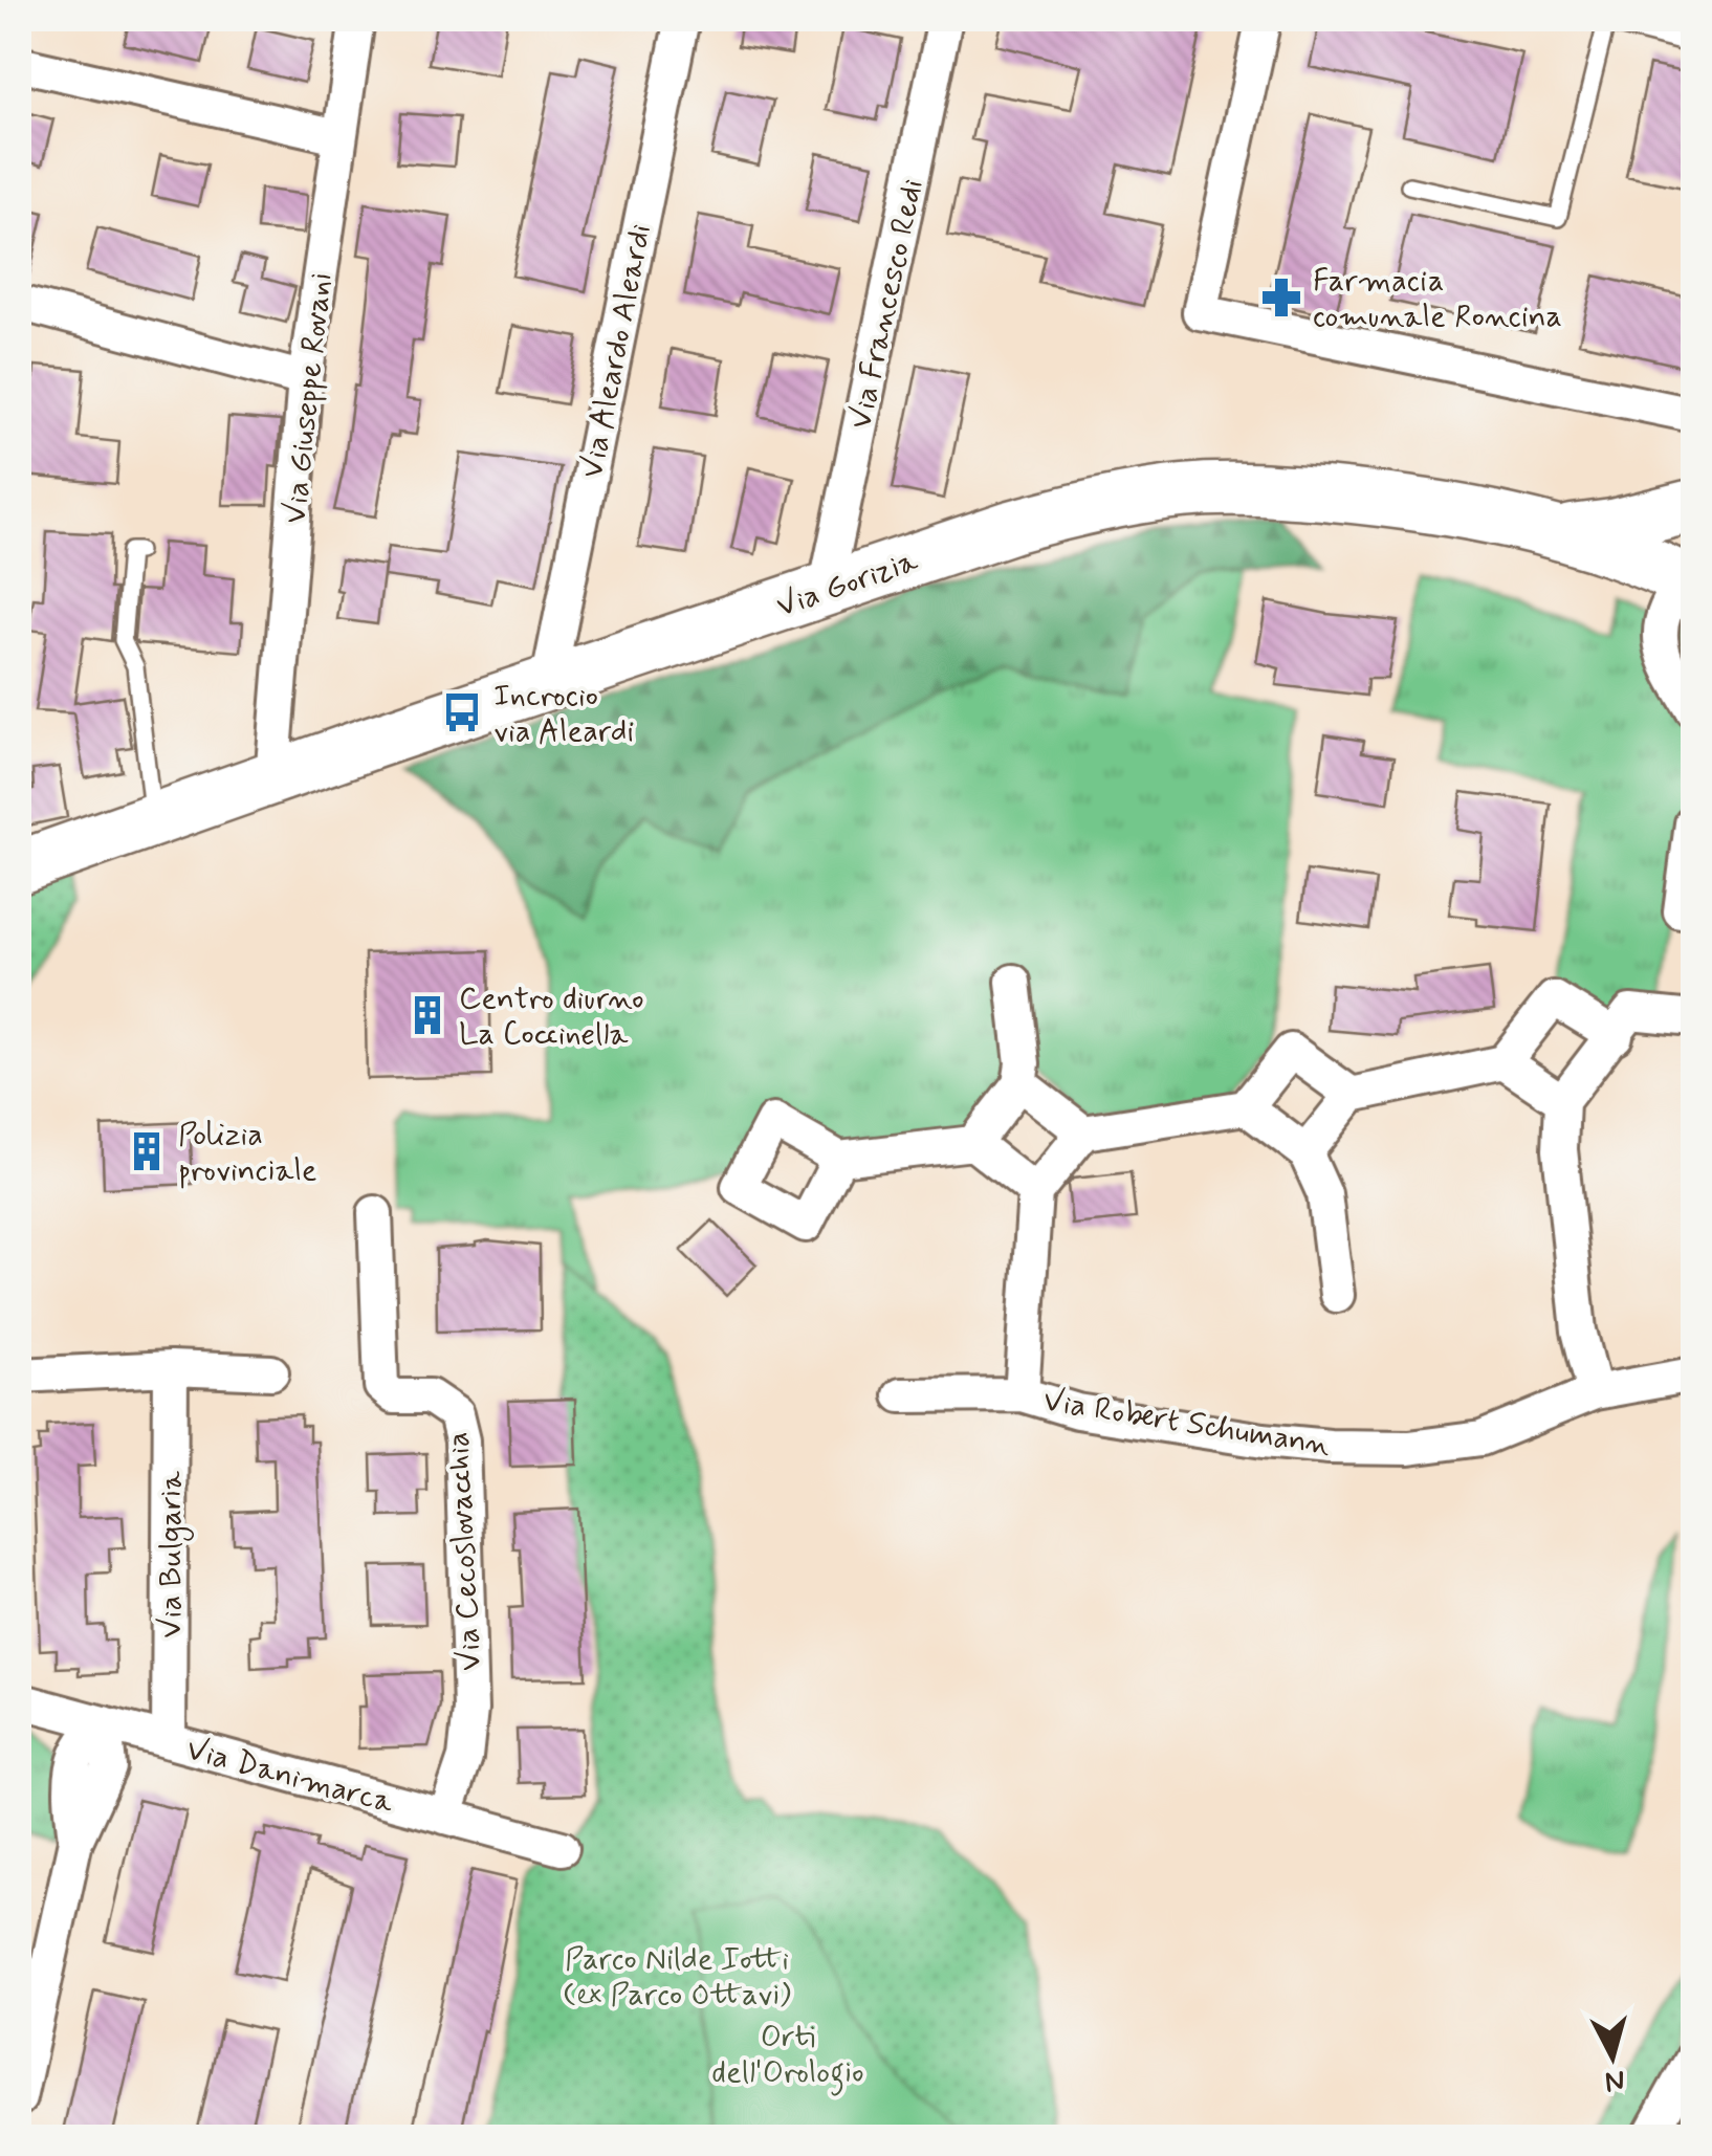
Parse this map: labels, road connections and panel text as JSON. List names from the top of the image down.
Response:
{
  "streets": {
    "main road": ["Via Gorizia"],
    "street": [
      "Via Francesco Redi",
      "Via Aleardo Aleardi",
      "Via Giuseppe Rovani",
      "Via Robert Schumann",
      "Via Cecoslovacchia",
      "Via Bulgaria",
      "Via Danimarca"
    ]
  },
  "crossings": [
    ["Via Francesco Redi", "Via Gorizia"],
    ["Via Aleardo Aleardi", "Via Gorizia"],
    ["Via Giuseppe Rovani", "Via Gorizia"],
    ["Via Cecoslovacchia", "Via Danimarca"],
    ["Via Bulgaria", "Via Danimarca"]
  ],
  "parks": ["Parco Nilde Iotti (ex Parco Ottavi)", "Orti dell'Orologio"],
  "places": {
    "pharmacy": ["Farmacia comunale Roncina"],
    "bus stop": ["Incrocio via Aleardi"],
    "building": ["Centro diurno La Coccinella", "Polizia provinciale"]
  },
  "north": "bottom"
}
